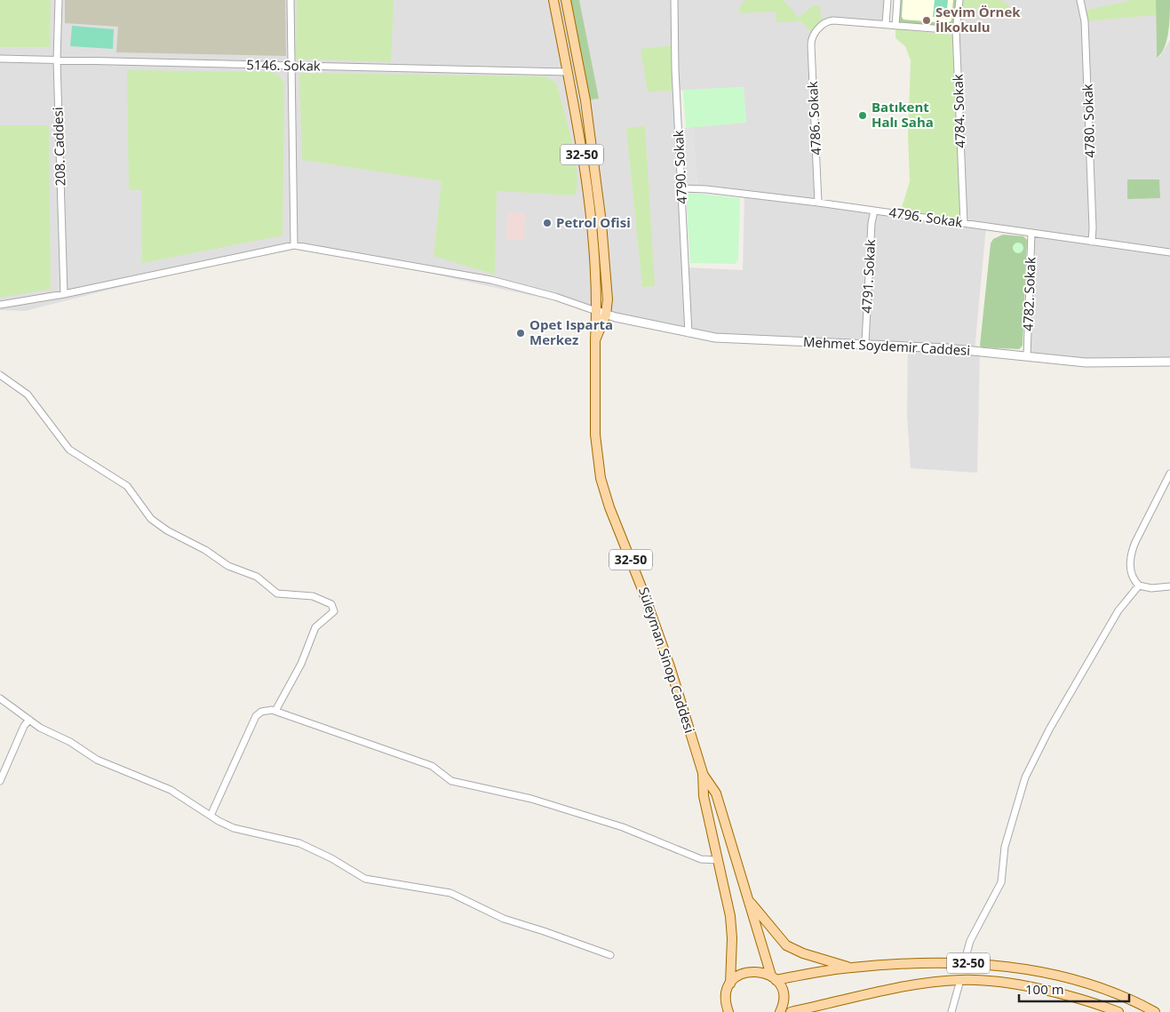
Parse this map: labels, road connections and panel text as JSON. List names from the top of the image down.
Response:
{
  "streets": {
    "main road": ["32-50", "Süleyman Sinop Caddesi"],
    "street": [
      "5146. Sokak",
      "4784. Sokak",
      "4786. Sokak",
      "4780. Sokak",
      "208. Caddesi",
      "4790. Sokak",
      "4796. Sokak",
      "4791. Sokak",
      "4782. Sokak",
      "Mehmet Soydemir Caddesi"
    ]
  },
  "crossings": [
    ["5146. Sokak", "208. Caddesi"],
    ["5146. Sokak", "32-50"],
    ["4784. Sokak", "4796. Sokak"],
    ["4786. Sokak", "4796. Sokak"],
    ["4780. Sokak", "4796. Sokak"],
    ["32-50", "Mehmet Soydemir Caddesi"],
    ["32-50", "Süleyman Sinop Caddesi"],
    ["4790. Sokak", "4796. Sokak"],
    ["4790. Sokak", "Mehmet Soydemir Caddesi"],
    ["4796. Sokak", "4791. Sokak"],
    ["4796. Sokak", "4782. Sokak"],
    ["4791. Sokak", "Mehmet Soydemir Caddesi"],
    ["4782. Sokak", "Mehmet Soydemir Caddesi"]
  ],
  "places": [
    "Sevim Örnek İlkokulu",
    "Batıkent Halı Saha",
    "Petrol Ofisi",
    "Opet Isparta Merkez"
  ],
  "scale_bar": "100 m"
}
